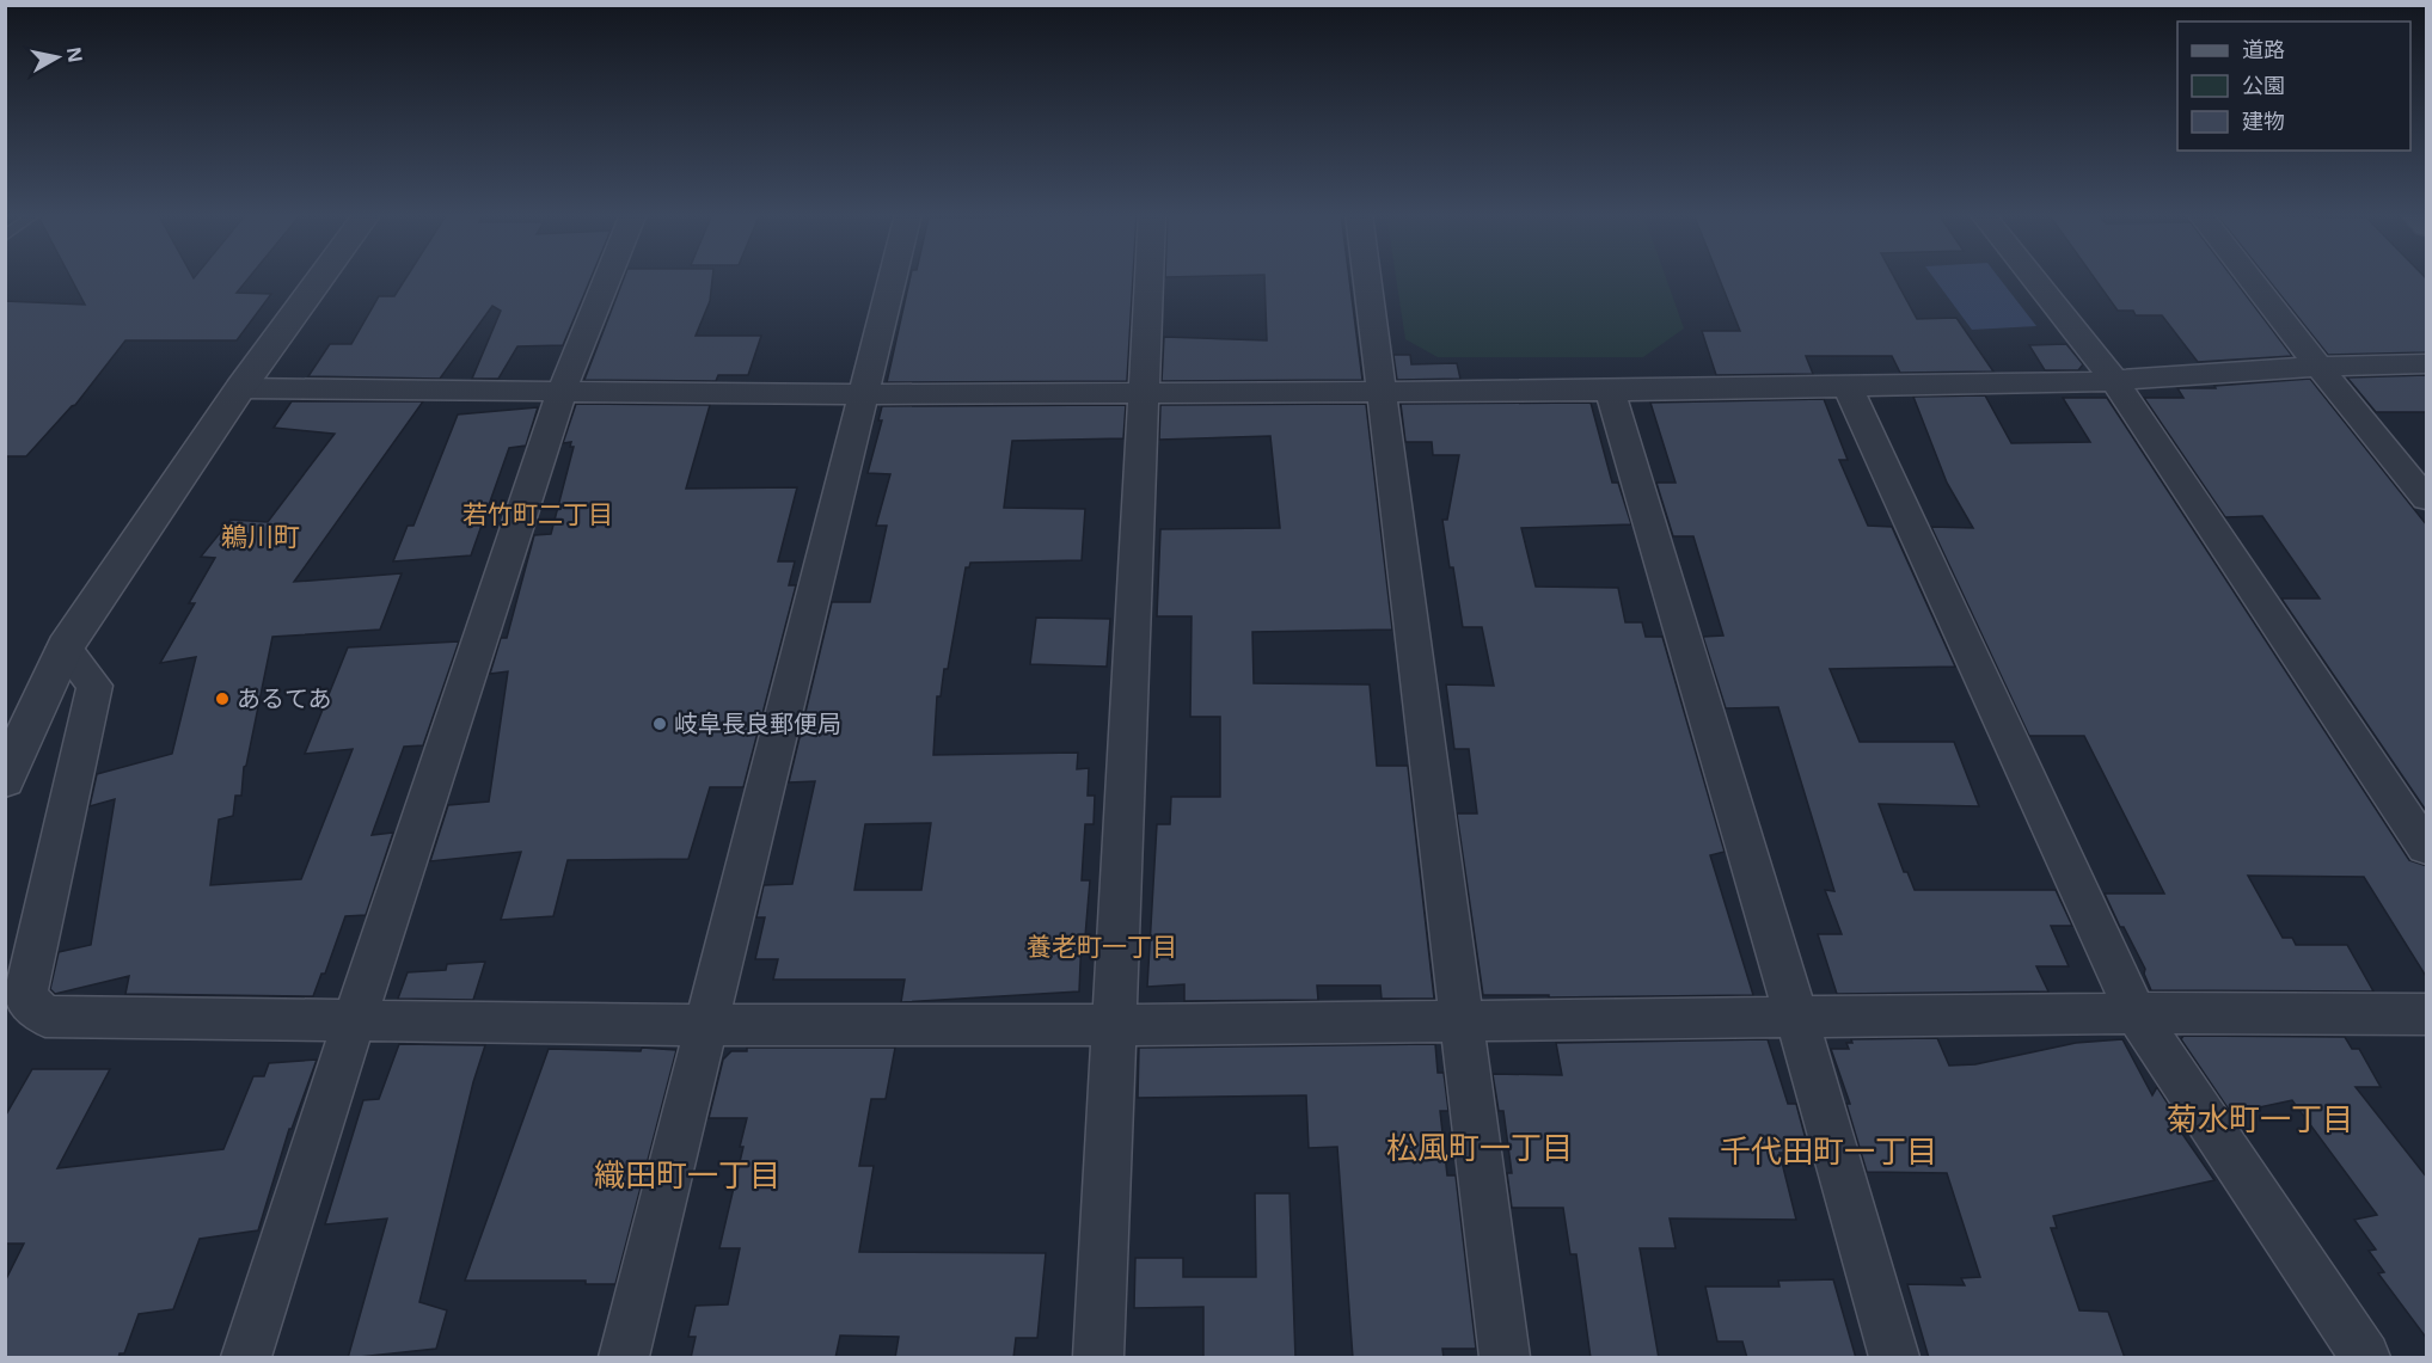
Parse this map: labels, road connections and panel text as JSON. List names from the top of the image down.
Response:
{
  "districts": [
    "若竹町二丁目",
    "鵜川町",
    "養老町一丁目",
    "菊水町一丁目",
    "松風町一丁目",
    "千代田町一丁目",
    "織田町一丁目"
  ],
  "places": ["あるてあ", "岐阜長良郵便局"],
  "legend": ["道路", "公園", "建物"],
  "north": "right"
}
